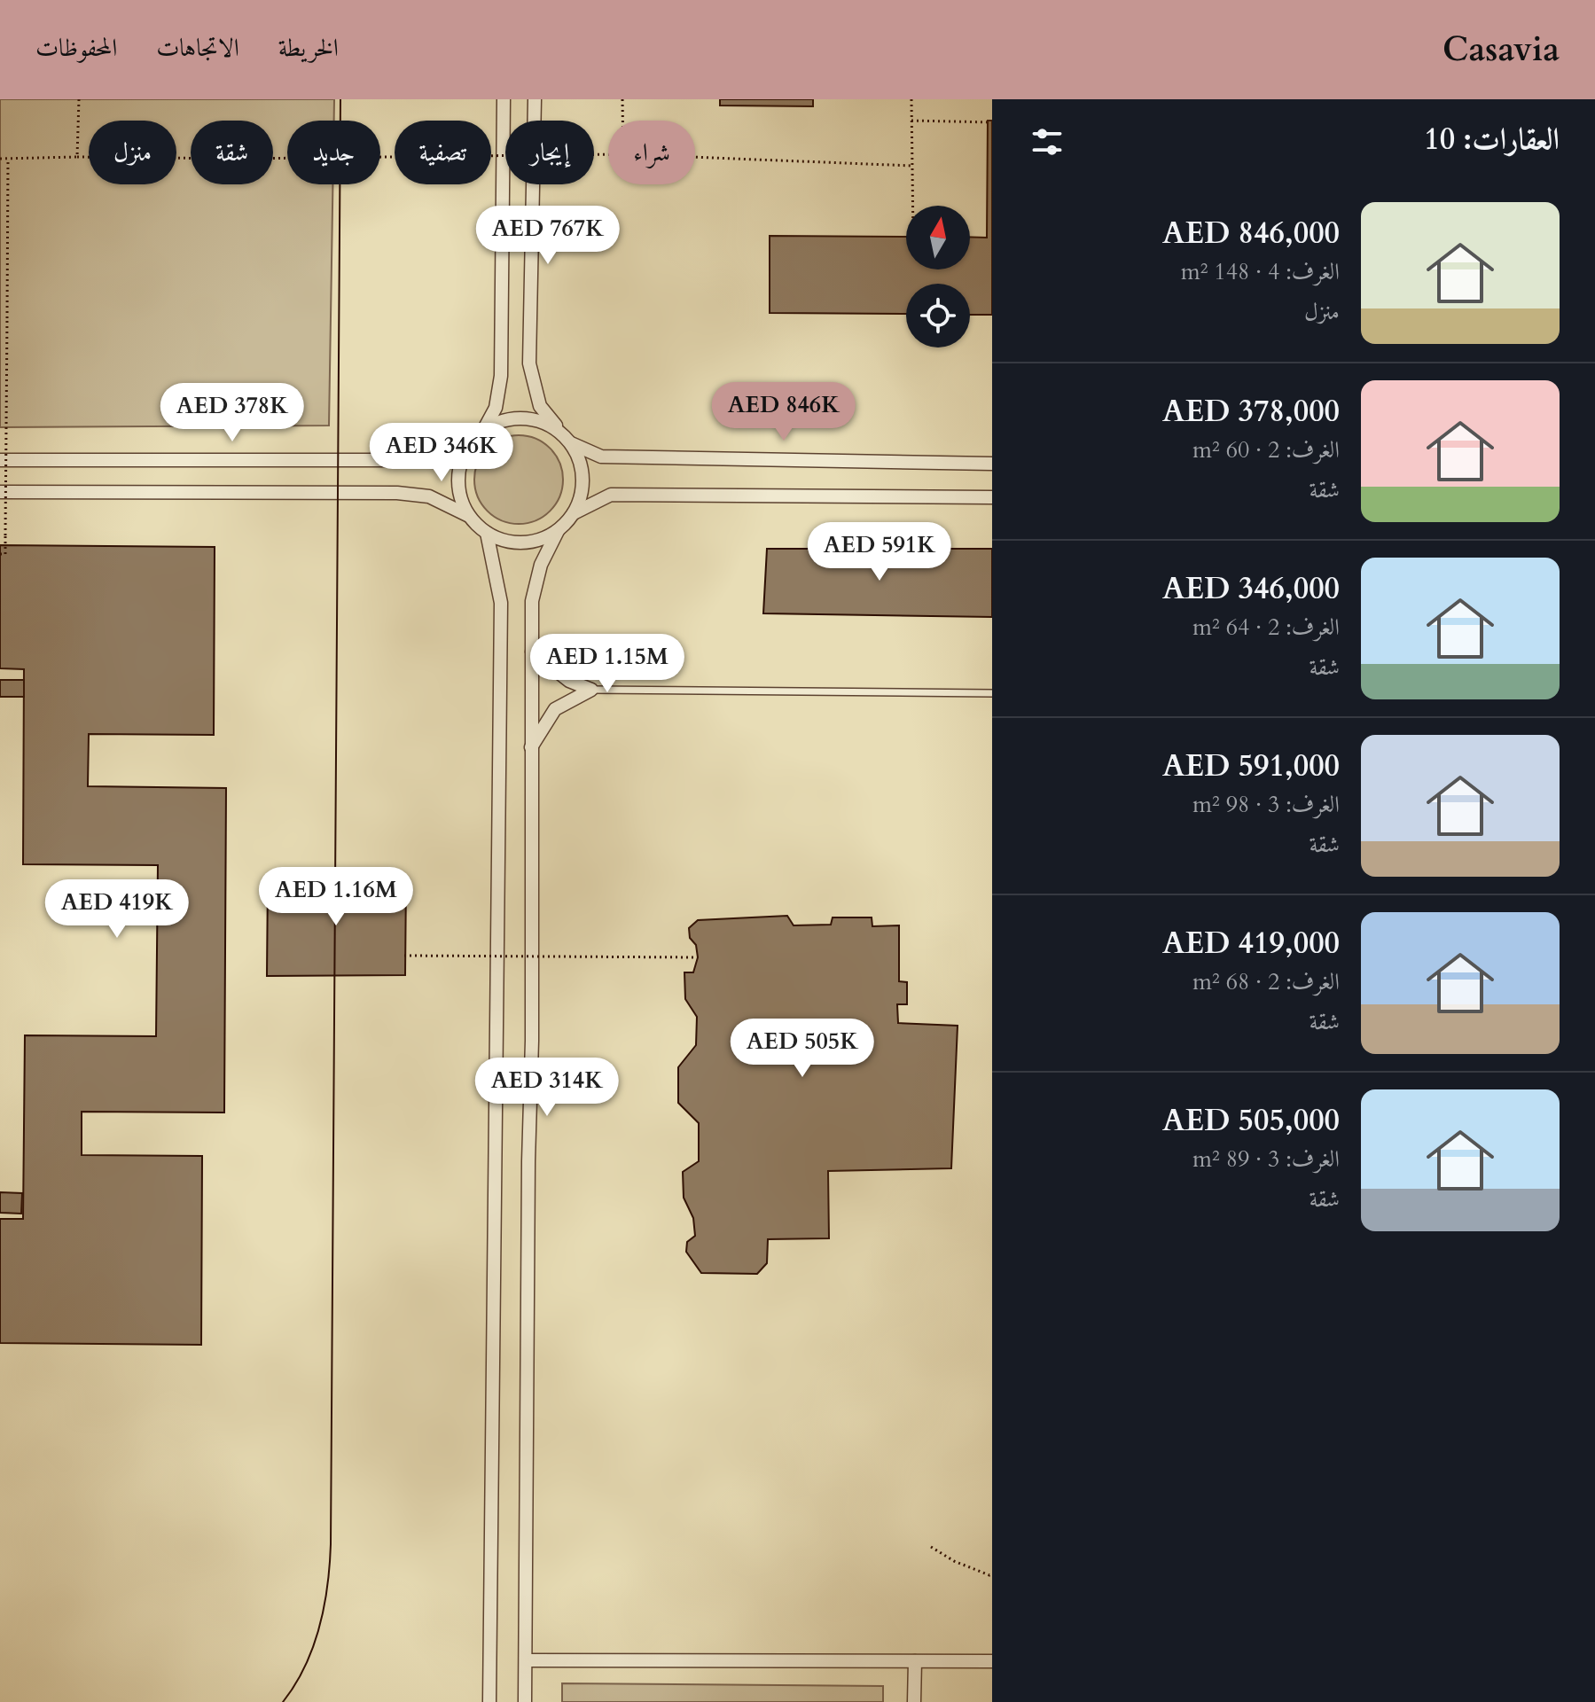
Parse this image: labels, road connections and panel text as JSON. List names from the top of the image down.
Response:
{
  "north": "top",
  "page": {
    "header": "Casavia",
    "nav": ["الخريطة", "الاتجاهات", "المحفوظات"],
    "heading": "العقارات: 10",
    "chip": [
      "شراء",
      "إيجار",
      "تصفية",
      "جديد",
      "شقة",
      "منزل"
    ],
    "list": [
      {
        "name": "AED 846,000",
        "note": "الغرف: 4 · 148 m² · منزل"
      },
      {
        "name": "AED 378,000",
        "note": "الغرف: 2 · 60 m² · شقة"
      },
      {
        "name": "AED 346,000",
        "note": "الغرف: 2 · 64 m² · شقة"
      },
      {
        "name": "AED 591,000",
        "note": "الغرف: 3 · 98 m² · شقة"
      },
      {
        "name": "AED 419,000",
        "note": "الغرف: 2 · 68 m² · شقة"
      },
      {
        "name": "AED 505,000",
        "note": "الغرف: 3 · 89 m² · شقة"
      }
    ],
    "price": [
      "AED 767K",
      "AED 846K",
      "AED 378K",
      "AED 346K",
      "AED 591K",
      "AED 1.15M",
      "AED 1.16M",
      "AED 419K",
      "AED 505K",
      "AED 314K"
    ]
  }
}
